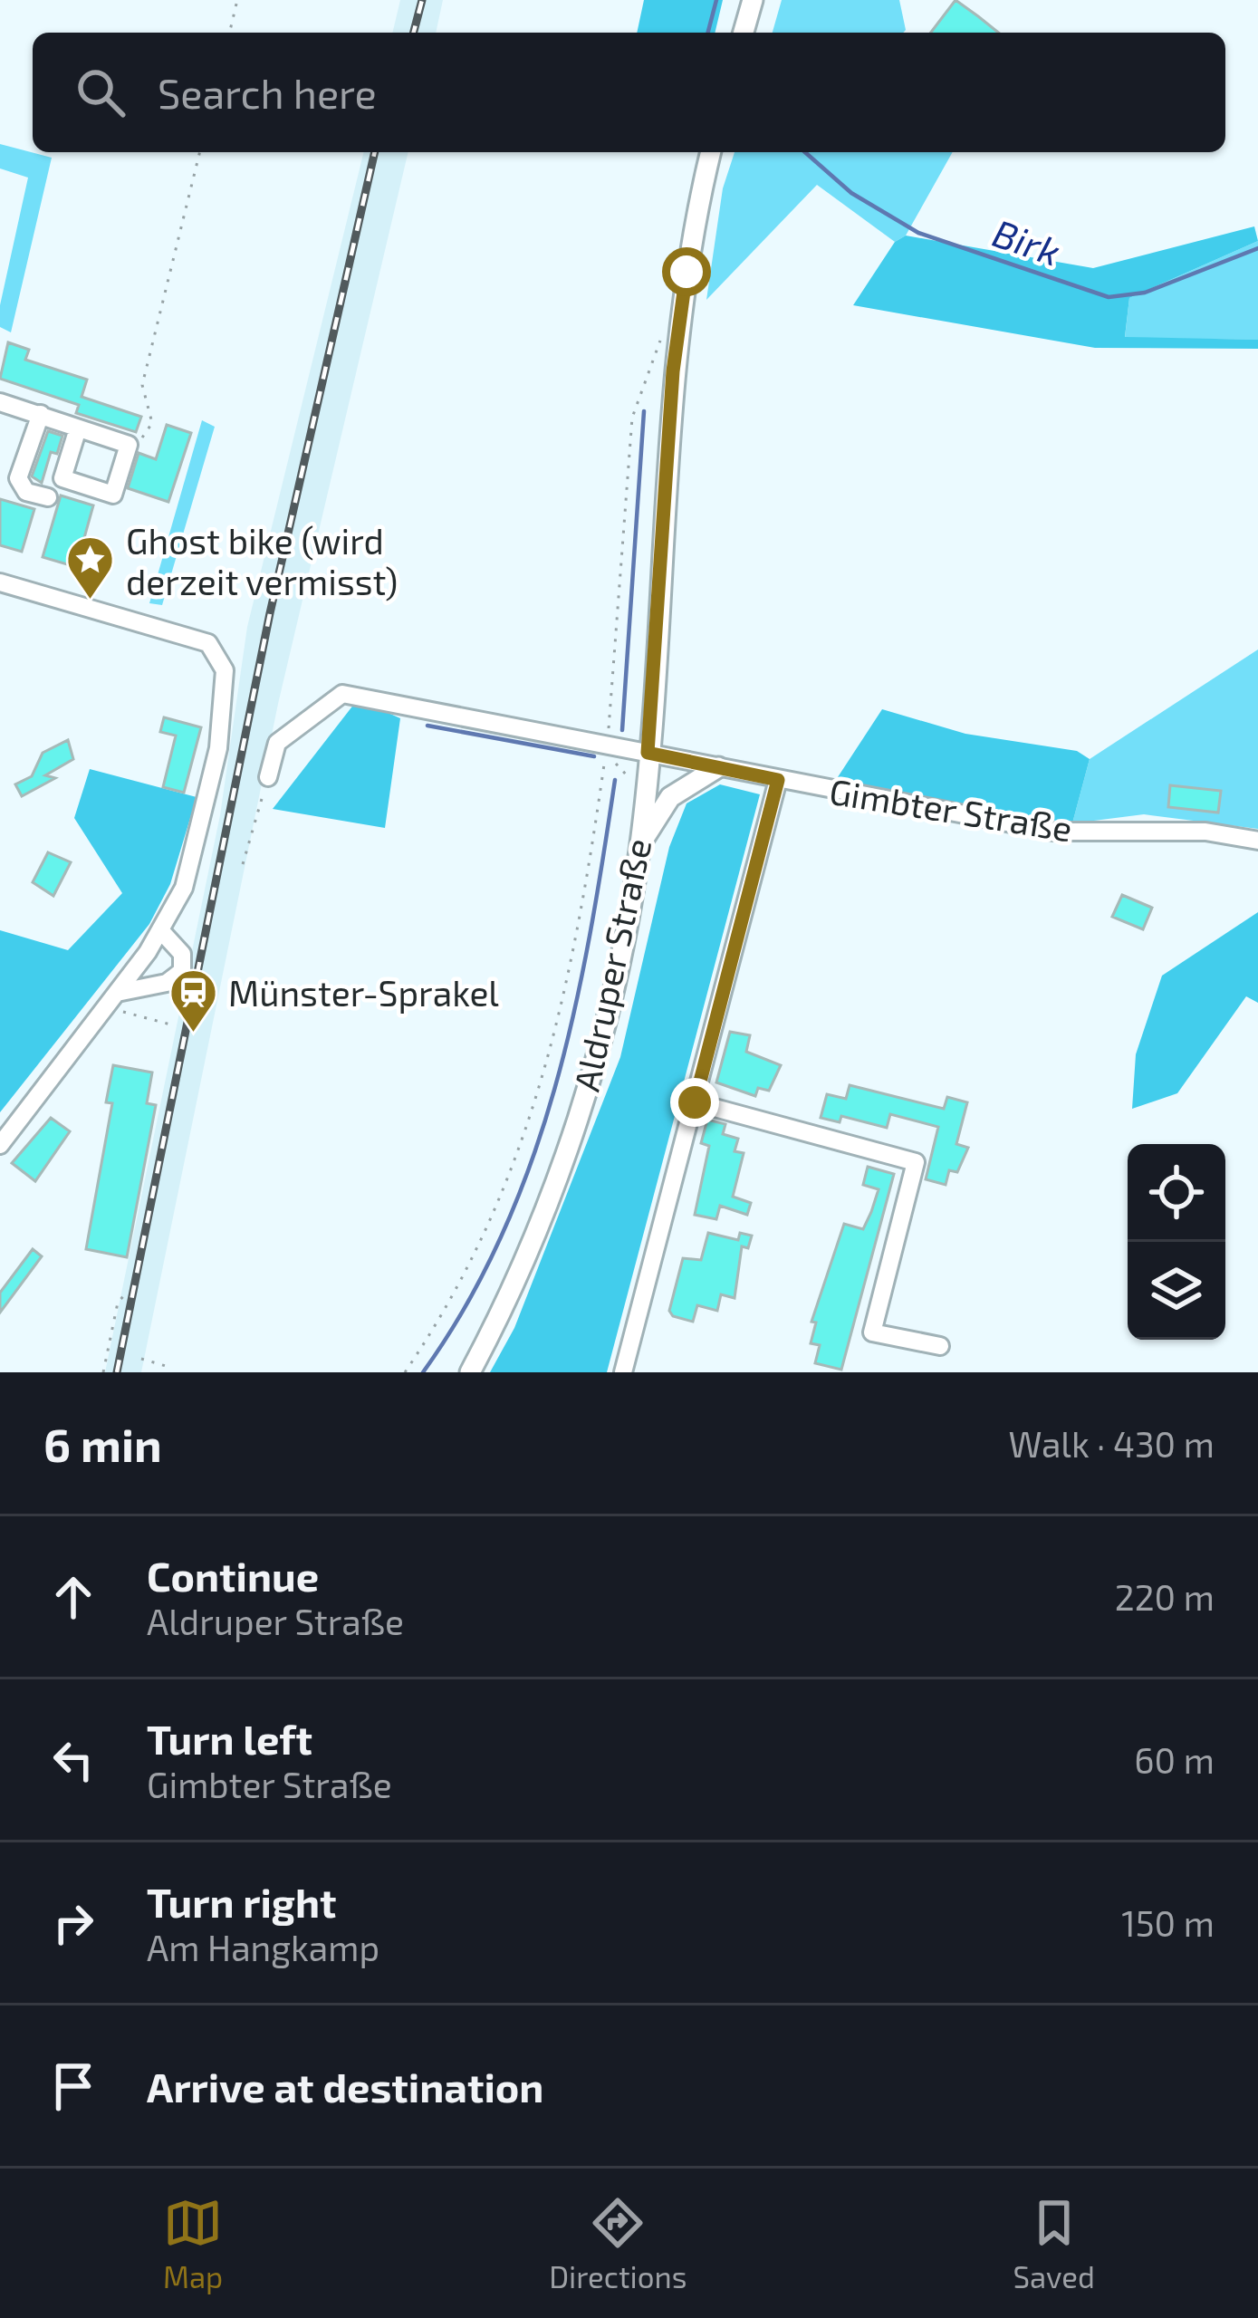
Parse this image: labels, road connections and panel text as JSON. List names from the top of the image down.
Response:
{
  "streets": {
    "main road": ["Aldruper Straße"],
    "street": ["Gimbter Straße"]
  },
  "crossings": [
    ["Gimbter Straße", "Aldruper Straße"]
  ],
  "water": ["Birk"],
  "places": {
    "place": ["Ghost bike (wird derzeit vermisst)"],
    "station": ["Münster-Sprakel"]
  },
  "page": {
    "search": "Search here",
    "heading": ["6 min", "Walk · 430 m"],
    "list": [
      ["Continue", "Aldruper Straße", "220 m"],
      ["Turn left", "Gimbter Straße", "60 m"],
      ["Turn right", "Am Hangkamp", "150 m"],
      "Arrive at destination"
    ],
    "nav": ["Map", "Directions", "Saved"]
  }
}
